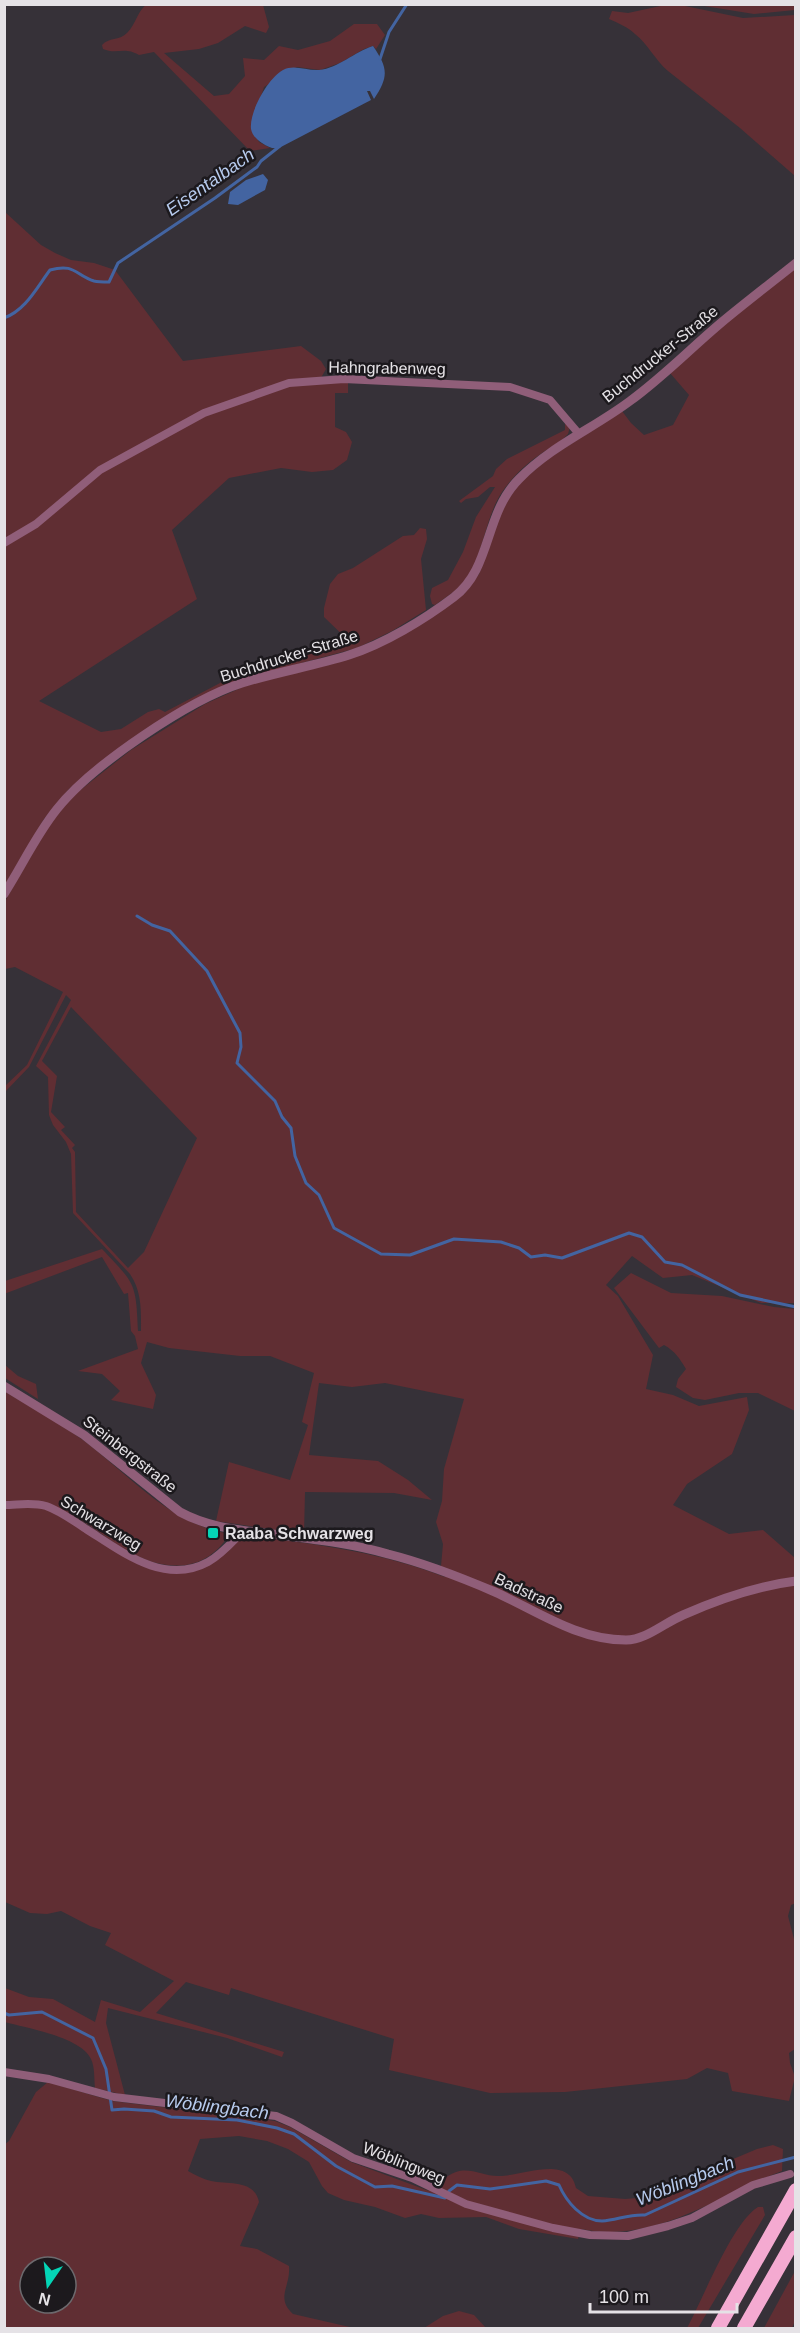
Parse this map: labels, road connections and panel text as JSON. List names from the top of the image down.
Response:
{
  "streets": {
    "street": [
      "Buchdrucker-Straße",
      "Hahngrabenweg",
      "Steinbergstraße",
      "Schwarzweg",
      "Badstraße",
      "Wöblingweg"
    ]
  },
  "crossings": [
    ["Buchdrucker-Straße", "Hahngrabenweg"],
    ["Steinbergstraße", "Schwarzweg"],
    ["Steinbergstraße", "Badstraße"],
    ["Schwarzweg", "Badstraße"]
  ],
  "water": ["Eisentalbach", "Wöblingbach"],
  "places": {
    "transit": ["Raaba Schwarzweg"]
  },
  "scale_bar": "100 m",
  "north": "bottom"
}
